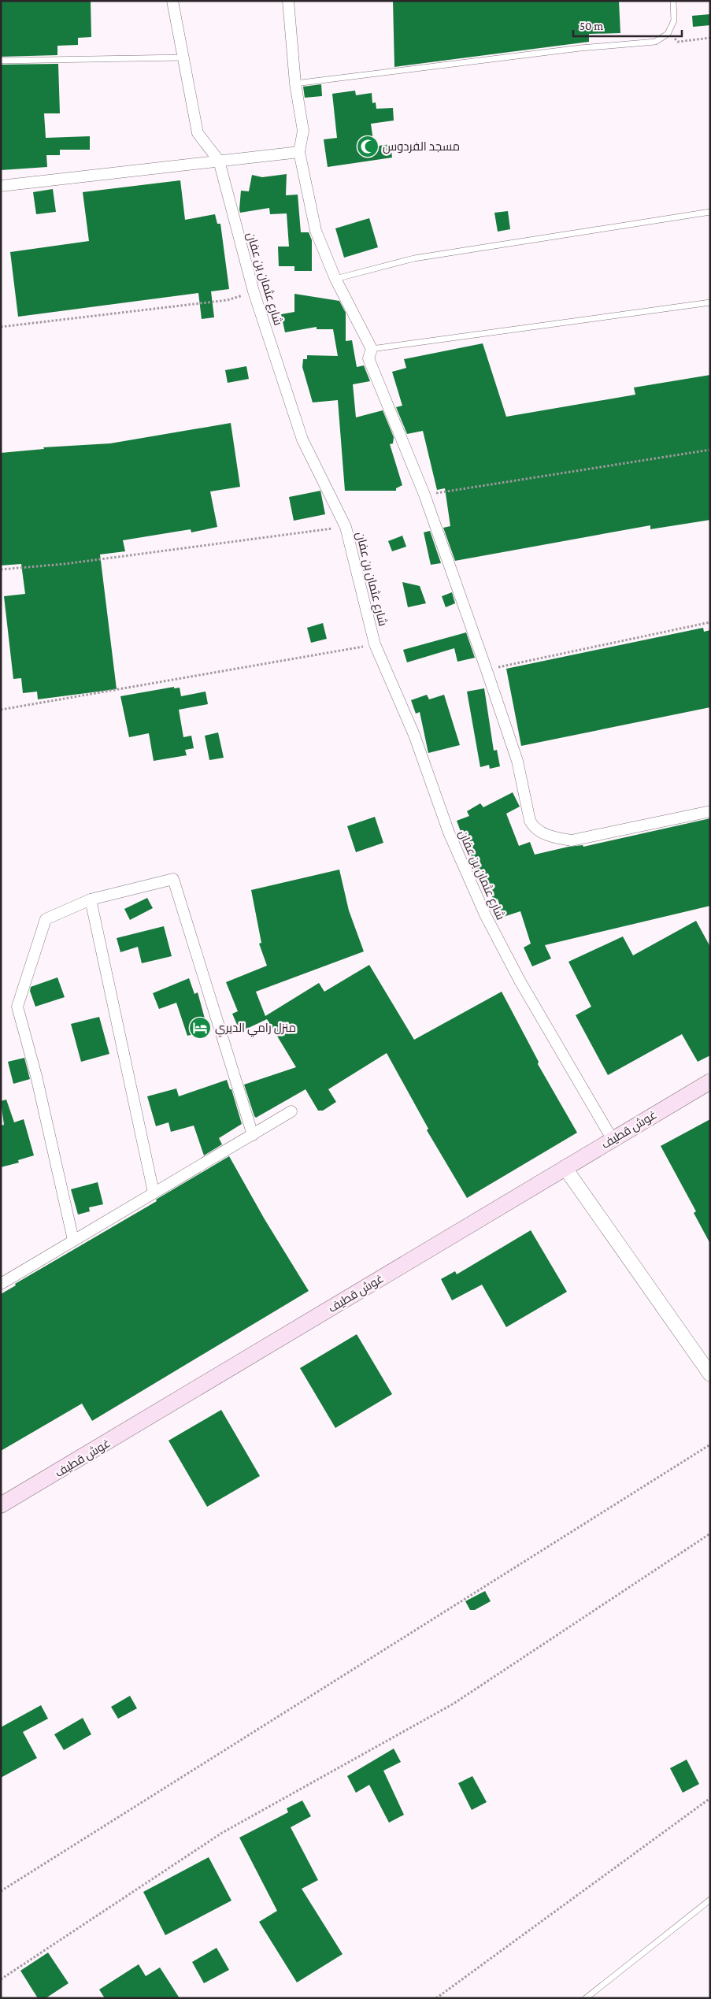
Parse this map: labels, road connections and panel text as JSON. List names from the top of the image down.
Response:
{
  "streets": {
    "main road": ["غوش قطيف"],
    "street": ["شارع عثمان بن عفان"]
  },
  "crossings": [
    ["شارع عثمان بن عفان", "غوش قطيف"]
  ],
  "places": {
    "mosque": ["مسجد الفردوس"],
    "hotel": ["منزل رامي الديري"]
  },
  "scale_bar": "50 m"
}
